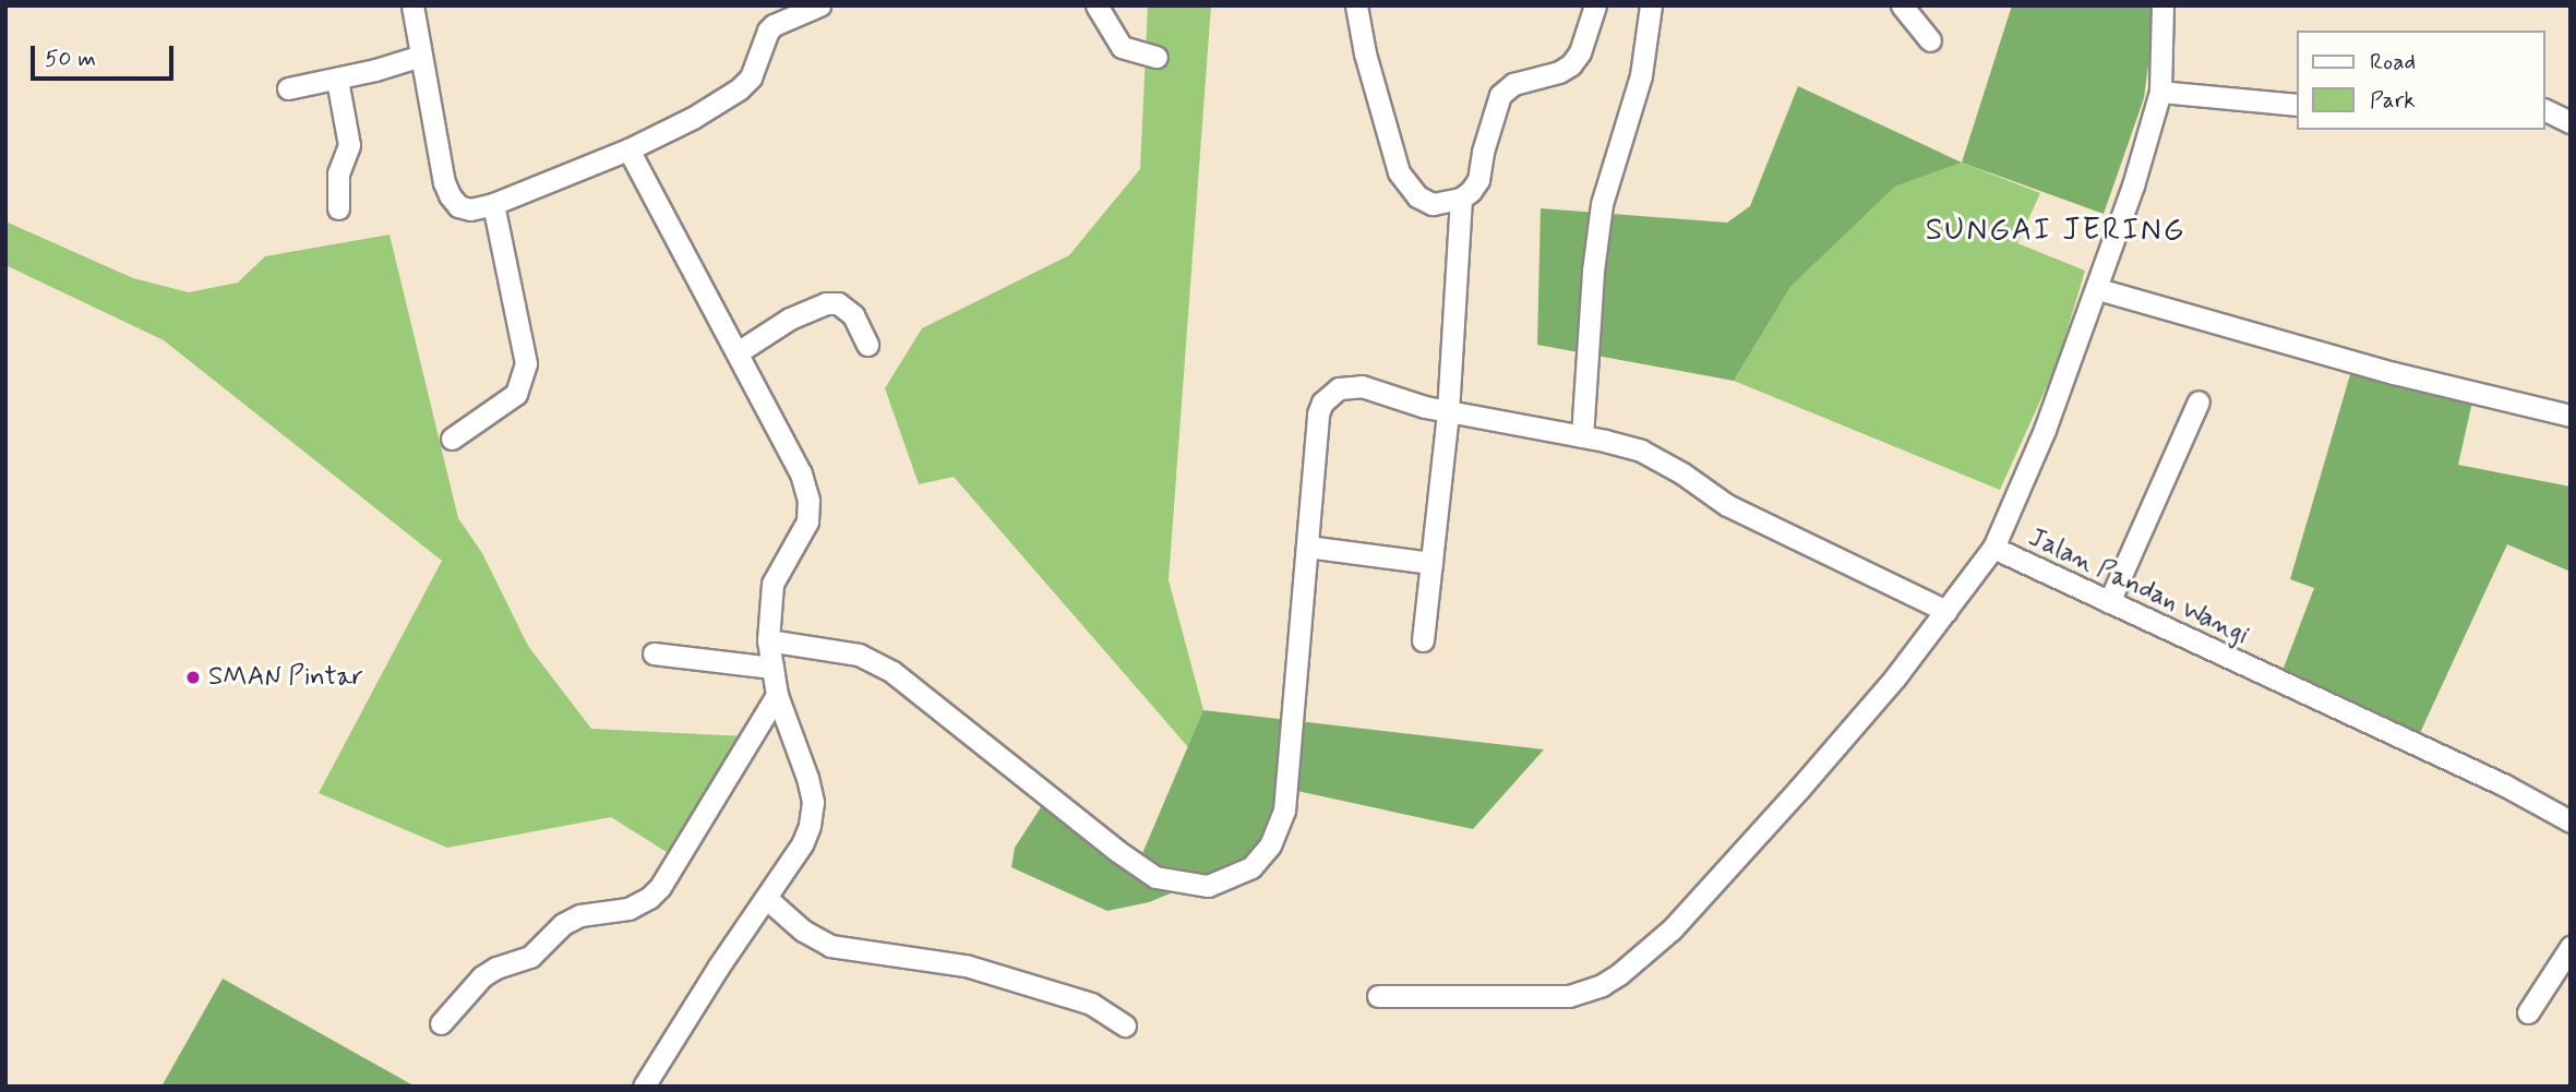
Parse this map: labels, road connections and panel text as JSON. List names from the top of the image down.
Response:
{
  "streets": {
    "street": ["Jalan Pandan Wangi"]
  },
  "districts": ["SUNGAI JERING"],
  "places": ["SMAN Pintar"],
  "legend": ["Road", "Park"],
  "scale_bar": "50 m"
}
